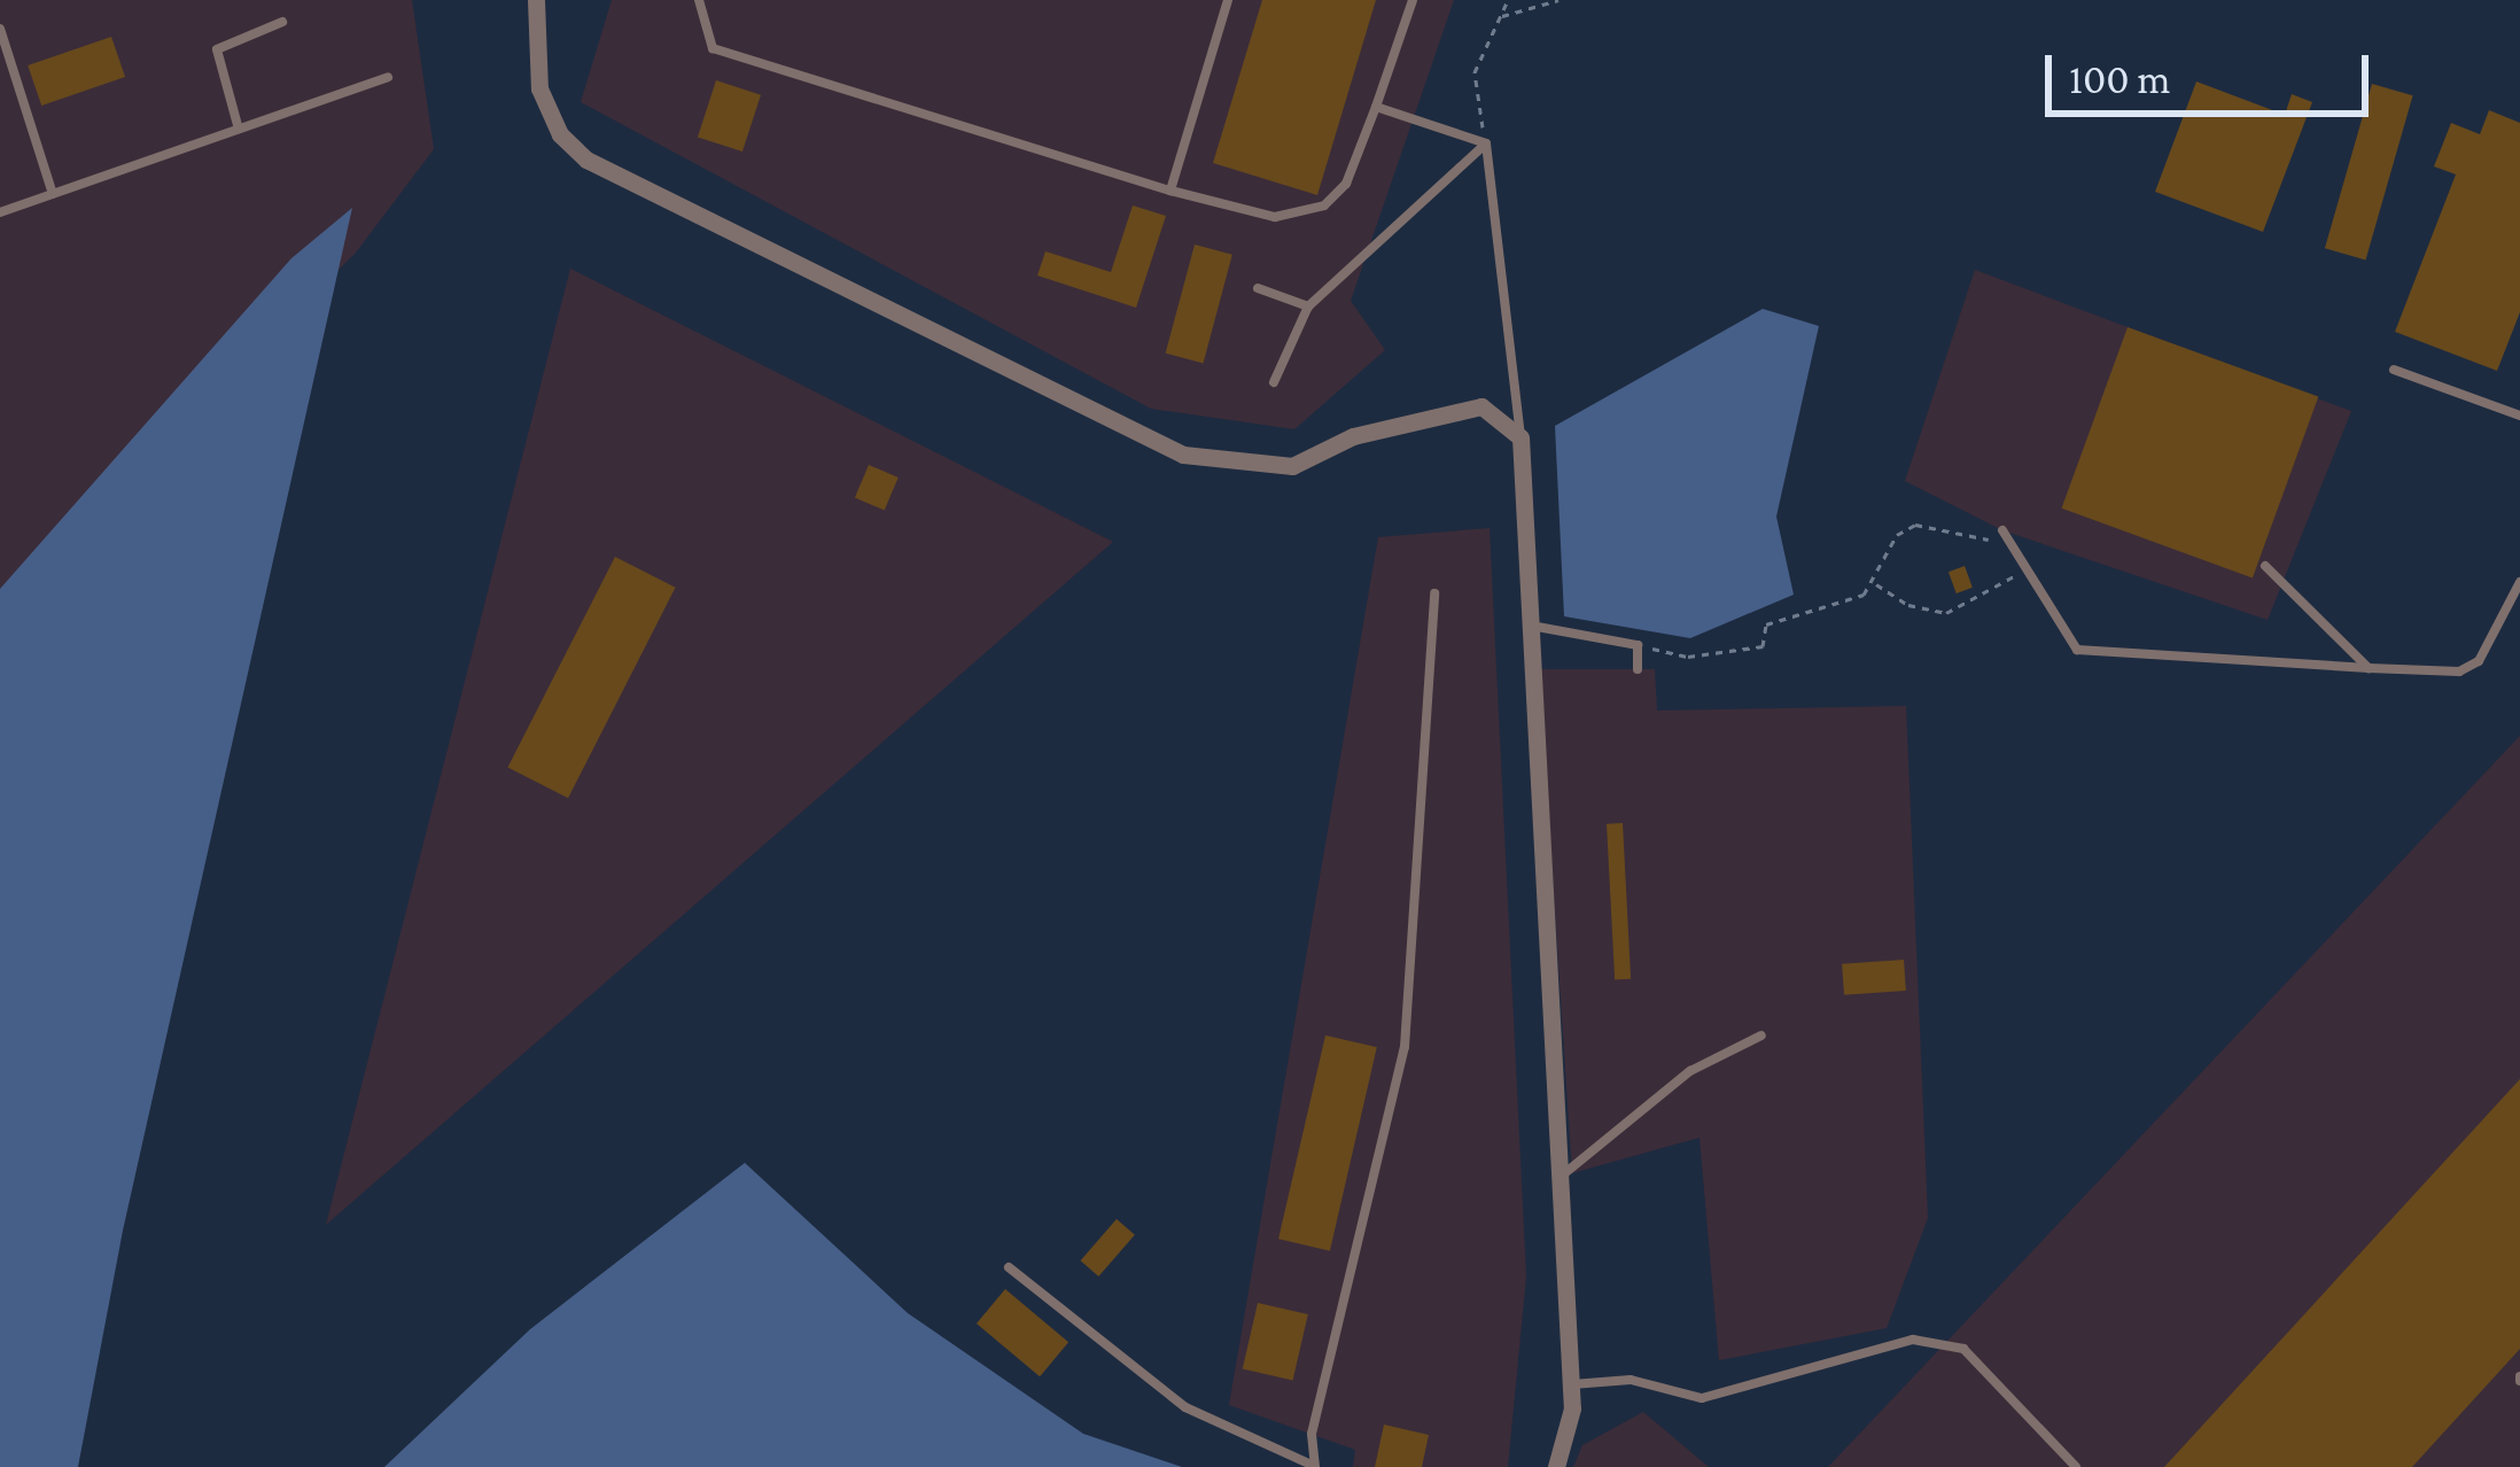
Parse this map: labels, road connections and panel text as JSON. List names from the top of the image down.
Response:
{
  "scale_bar": "100 m"
}
